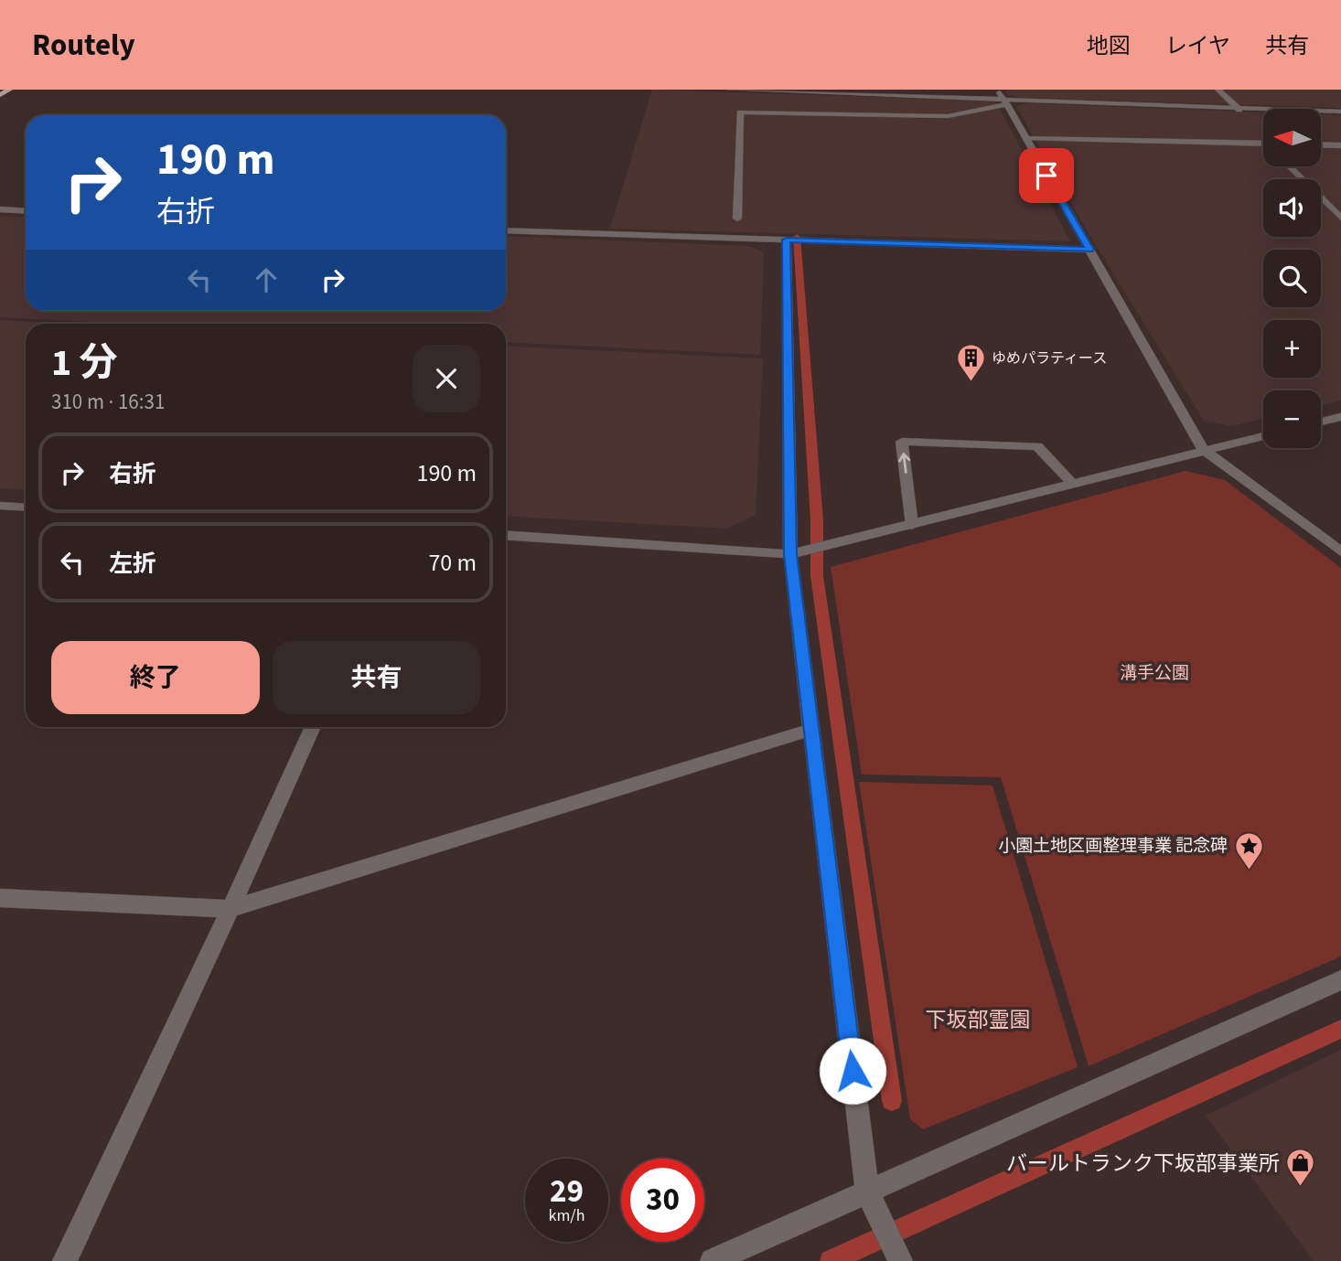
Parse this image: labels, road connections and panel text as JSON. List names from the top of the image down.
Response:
{
  "parks": ["溝手公園", "下坂部霊園"],
  "places": {
    "building": ["ゆめパラティース"],
    "place": ["小園土地区画整理事業 記念碑"],
    "shop": ["バールトランク下坂部事業所"]
  },
  "north": "left",
  "page": {
    "header": "Routely",
    "nav": ["地図", "レイヤ", "共有"],
    "map_buttons": ["+", "−"],
    "turn": ["190 m", "右折"],
    "heading": ["1 分", "310 m · 16:31"],
    "list": [
      {
        "name": "右折",
        "value": "190 m"
      },
      {
        "name": "左折",
        "value": "70 m"
      }
    ],
    "buttons": ["終了", "共有"],
    "speed": "29 km/h",
    "limit": "30"
  }
}
